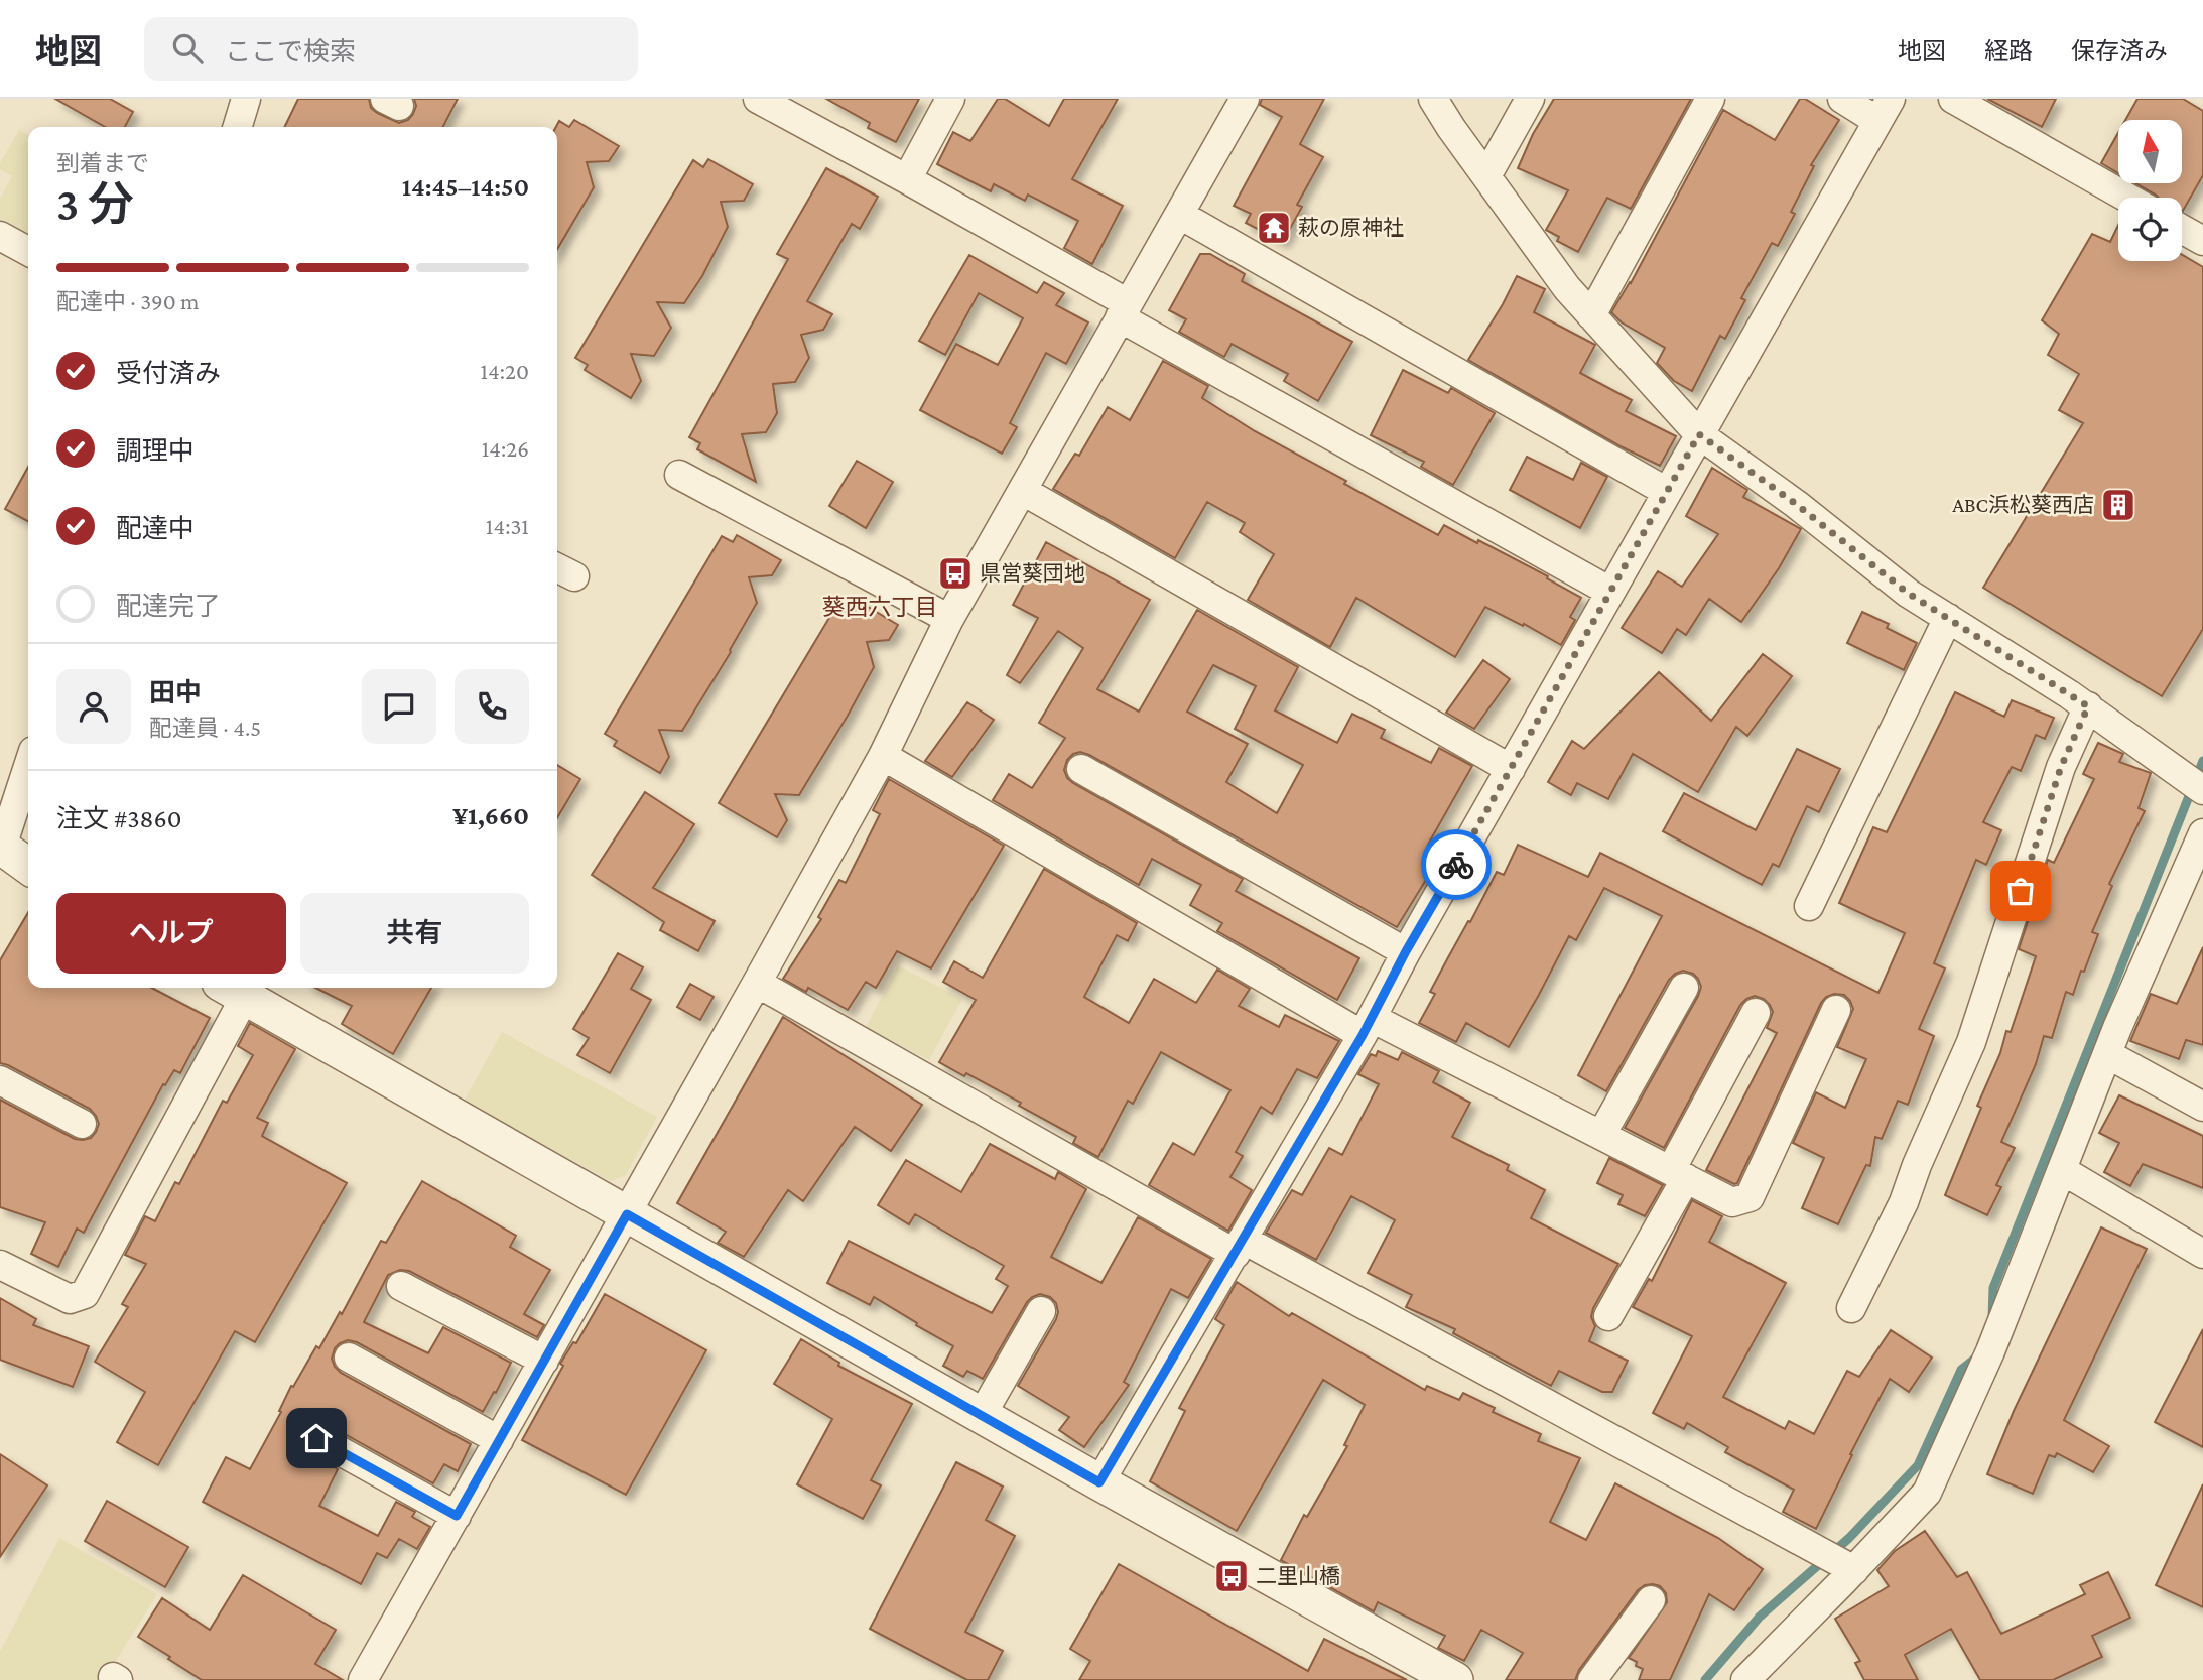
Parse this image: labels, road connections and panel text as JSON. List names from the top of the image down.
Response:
{
  "districts": ["葵西六丁目"],
  "places": {
    "temple": ["萩の原神社"],
    "building": ["ABC浜松葵西店"],
    "bus stop": ["県営葵団地", "二里山橋"]
  },
  "north": "top",
  "page": {
    "header": "地図",
    "search": "ここで検索",
    "nav": ["地図", "経路", "保存済み"],
    "heading": ["3 分", "到着まで", "14:45–14:50"],
    "panel": [
      "田中",
      "配達員 · 4.5",
      "注文 #3860",
      "¥1,660"
    ],
    "bar": "配達中 · 390 m",
    "list": [
      ["受付済み", "14:20"],
      ["調理中", "14:26"],
      ["配達中", "14:31"],
      "配達完了"
    ],
    "buttons": ["ヘルプ", "共有"]
  }
}
